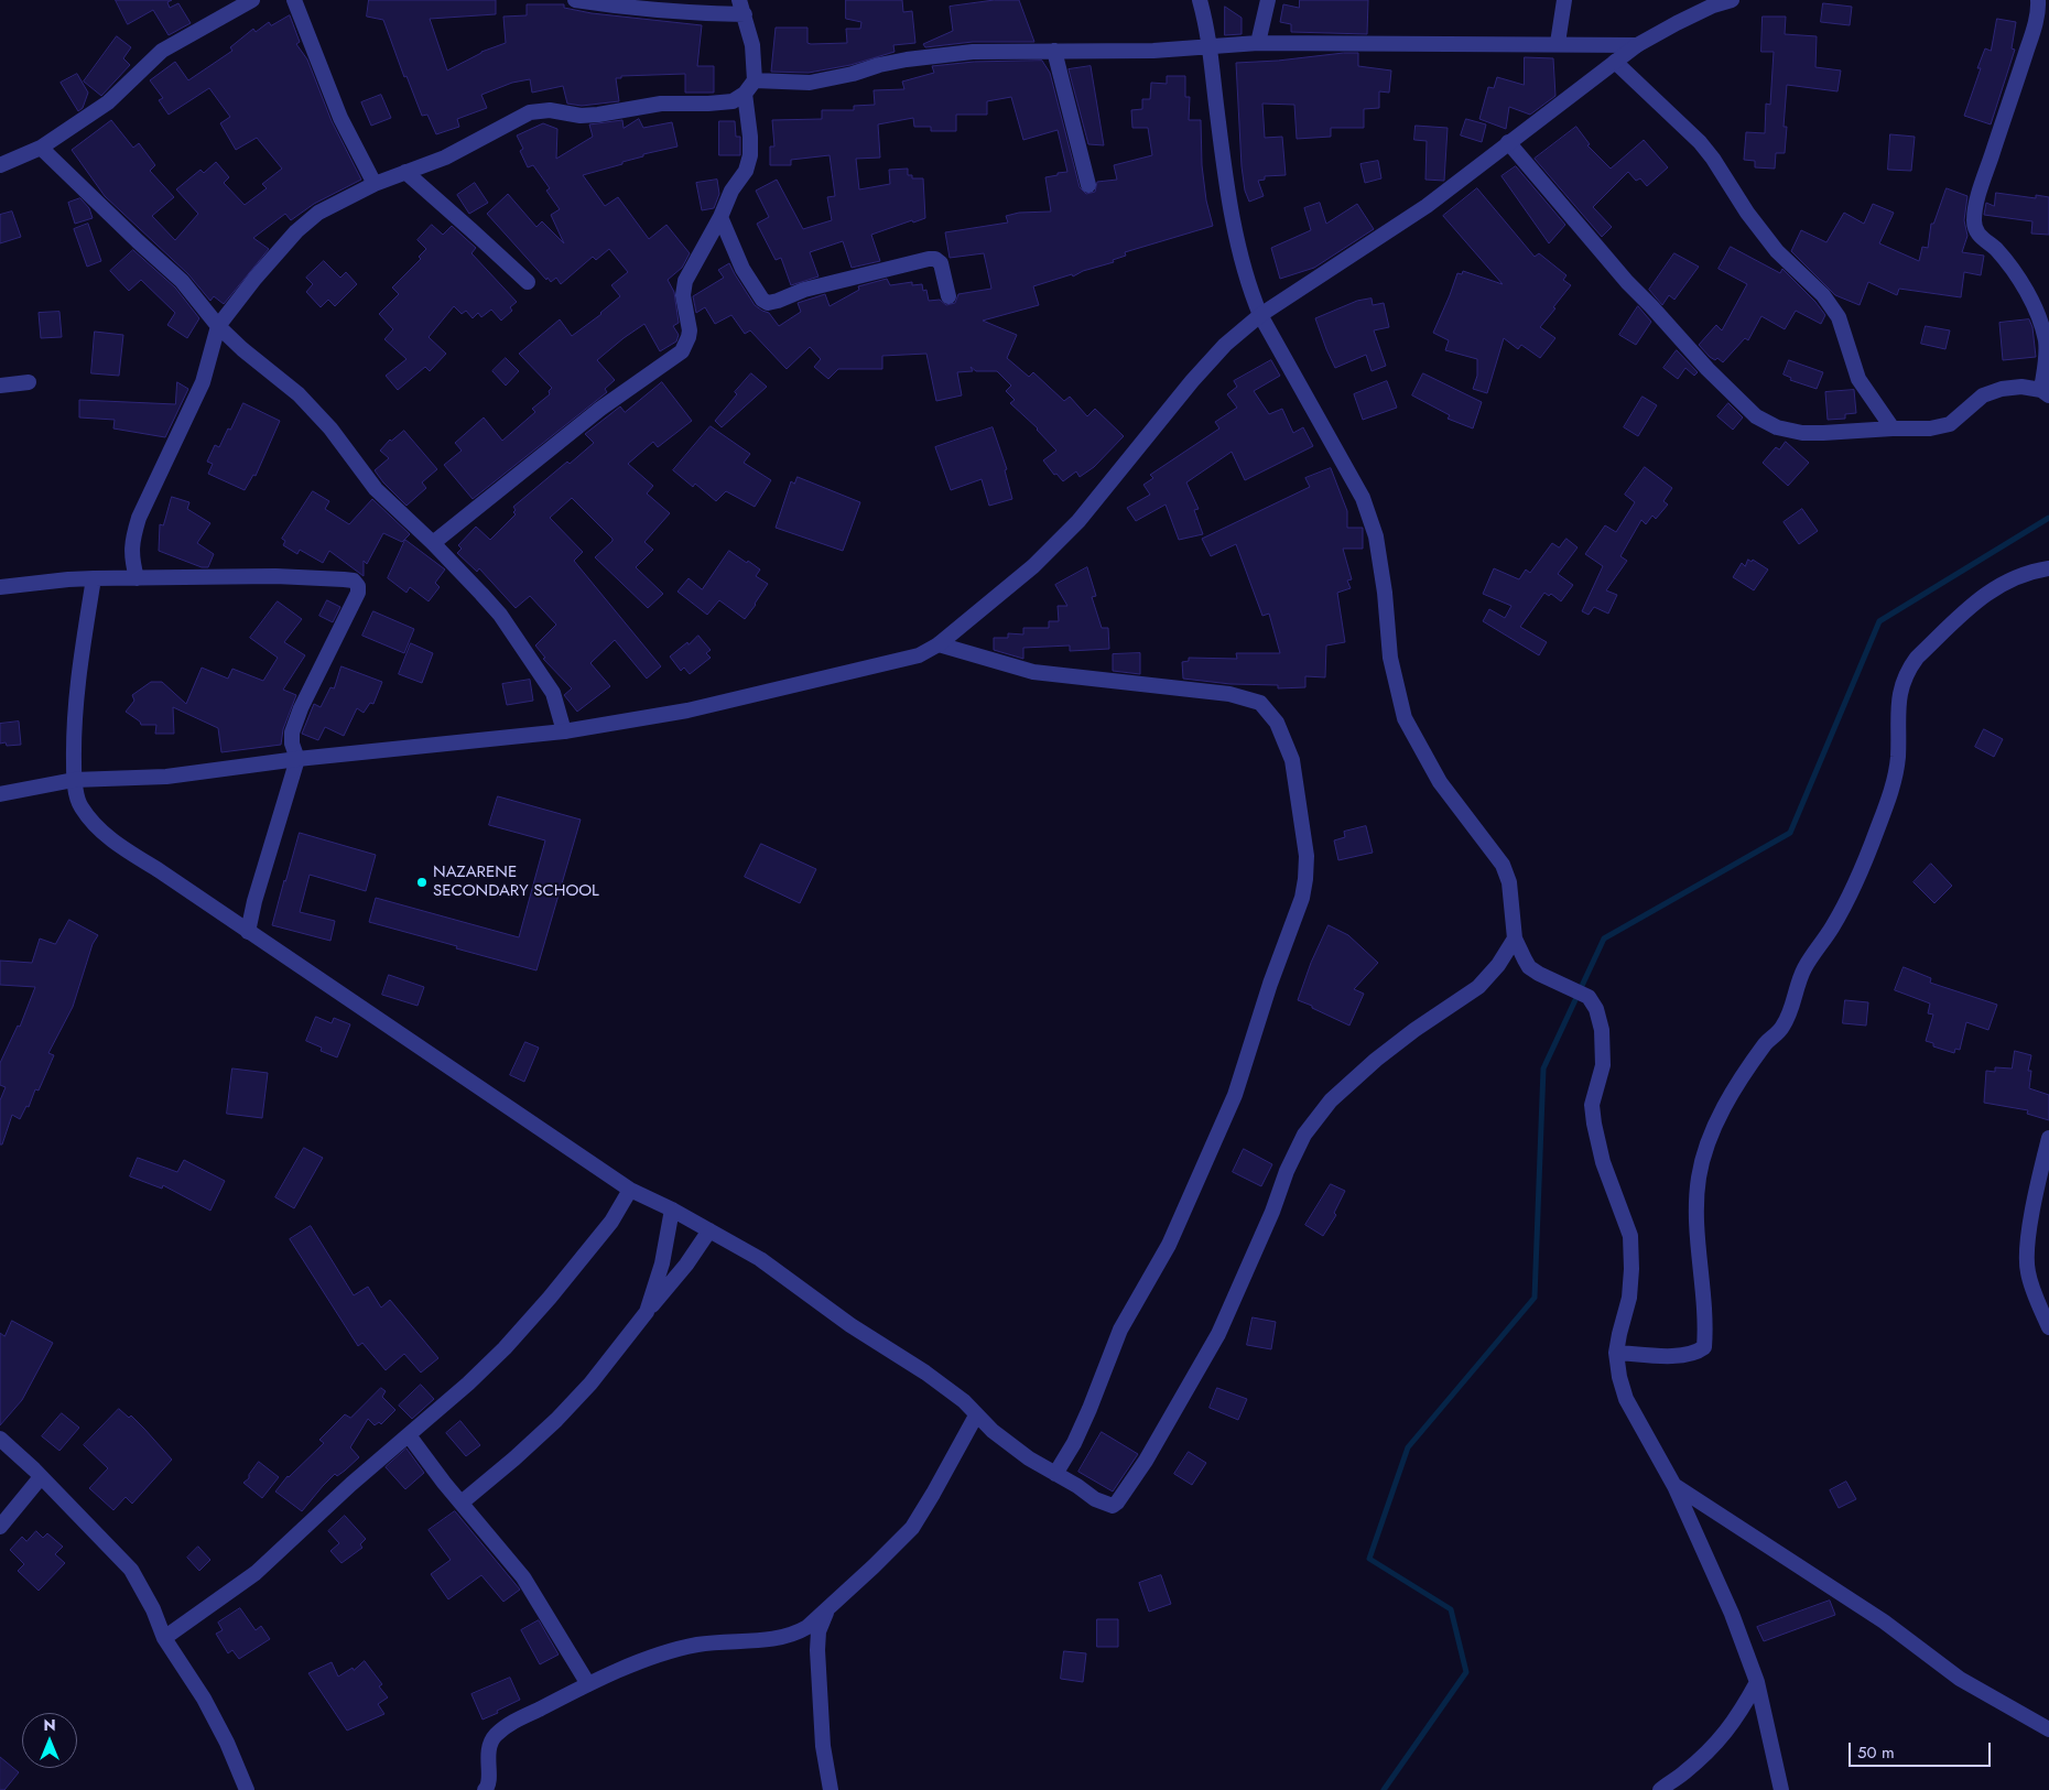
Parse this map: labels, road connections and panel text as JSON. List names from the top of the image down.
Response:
{
  "places": ["NAZARENE SECONDARY SCHOOL"],
  "scale_bar": "50 m",
  "north": "top"
}
